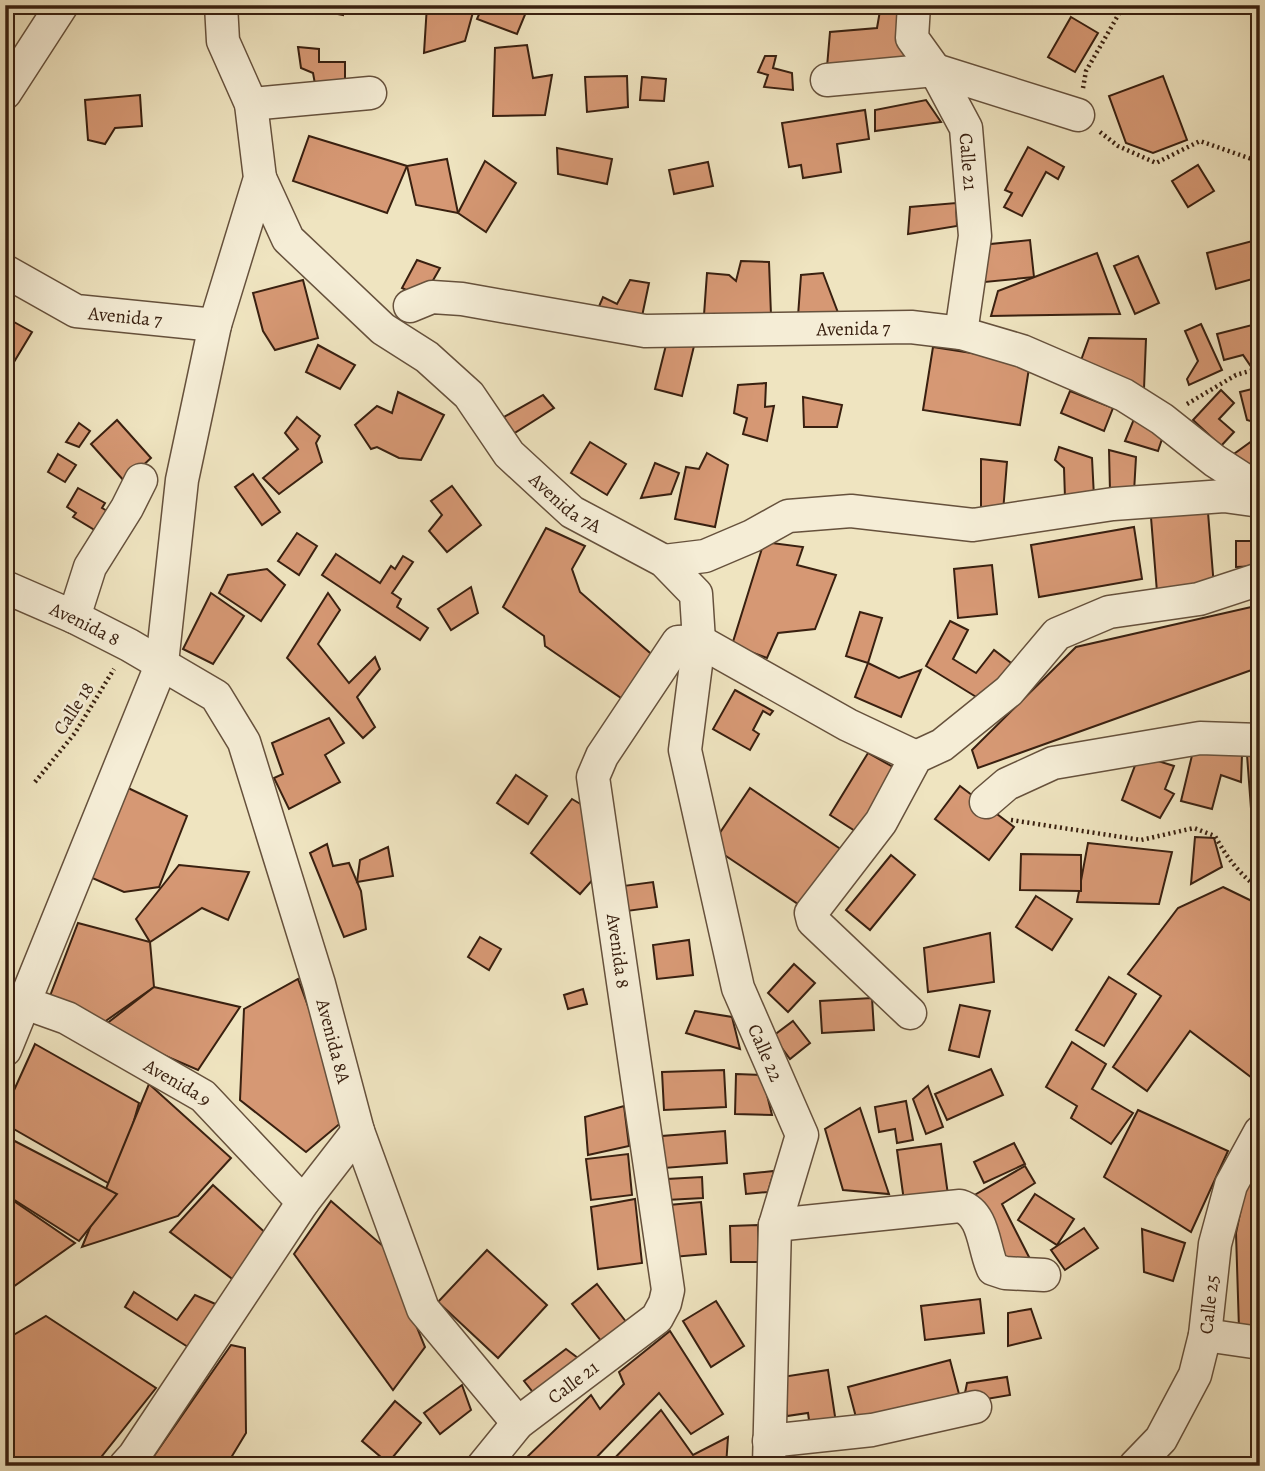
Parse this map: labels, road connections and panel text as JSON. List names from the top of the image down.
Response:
{
  "streets": {
    "street": [
      "Calle 21",
      "Avenida 7",
      "Avenida 7A",
      "Avenida 8",
      "Avenida 8A",
      "Calle 22",
      "Avenida 9",
      "Calle 25"
    ],
    "path": ["Calle 18"]
  },
  "crossings": [
    ["Calle 21", "Avenida 7"],
    ["Calle 21", "Avenida 8"],
    ["Calle 21", "Avenida 8A"],
    ["Avenida 7A", "Avenida 8"],
    ["Avenida 7A", "Calle 22"],
    ["Avenida 8", "Calle 18"],
    ["Avenida 8", "Avenida 8A"],
    ["Avenida 8", "Calle 22"]
  ]
}
